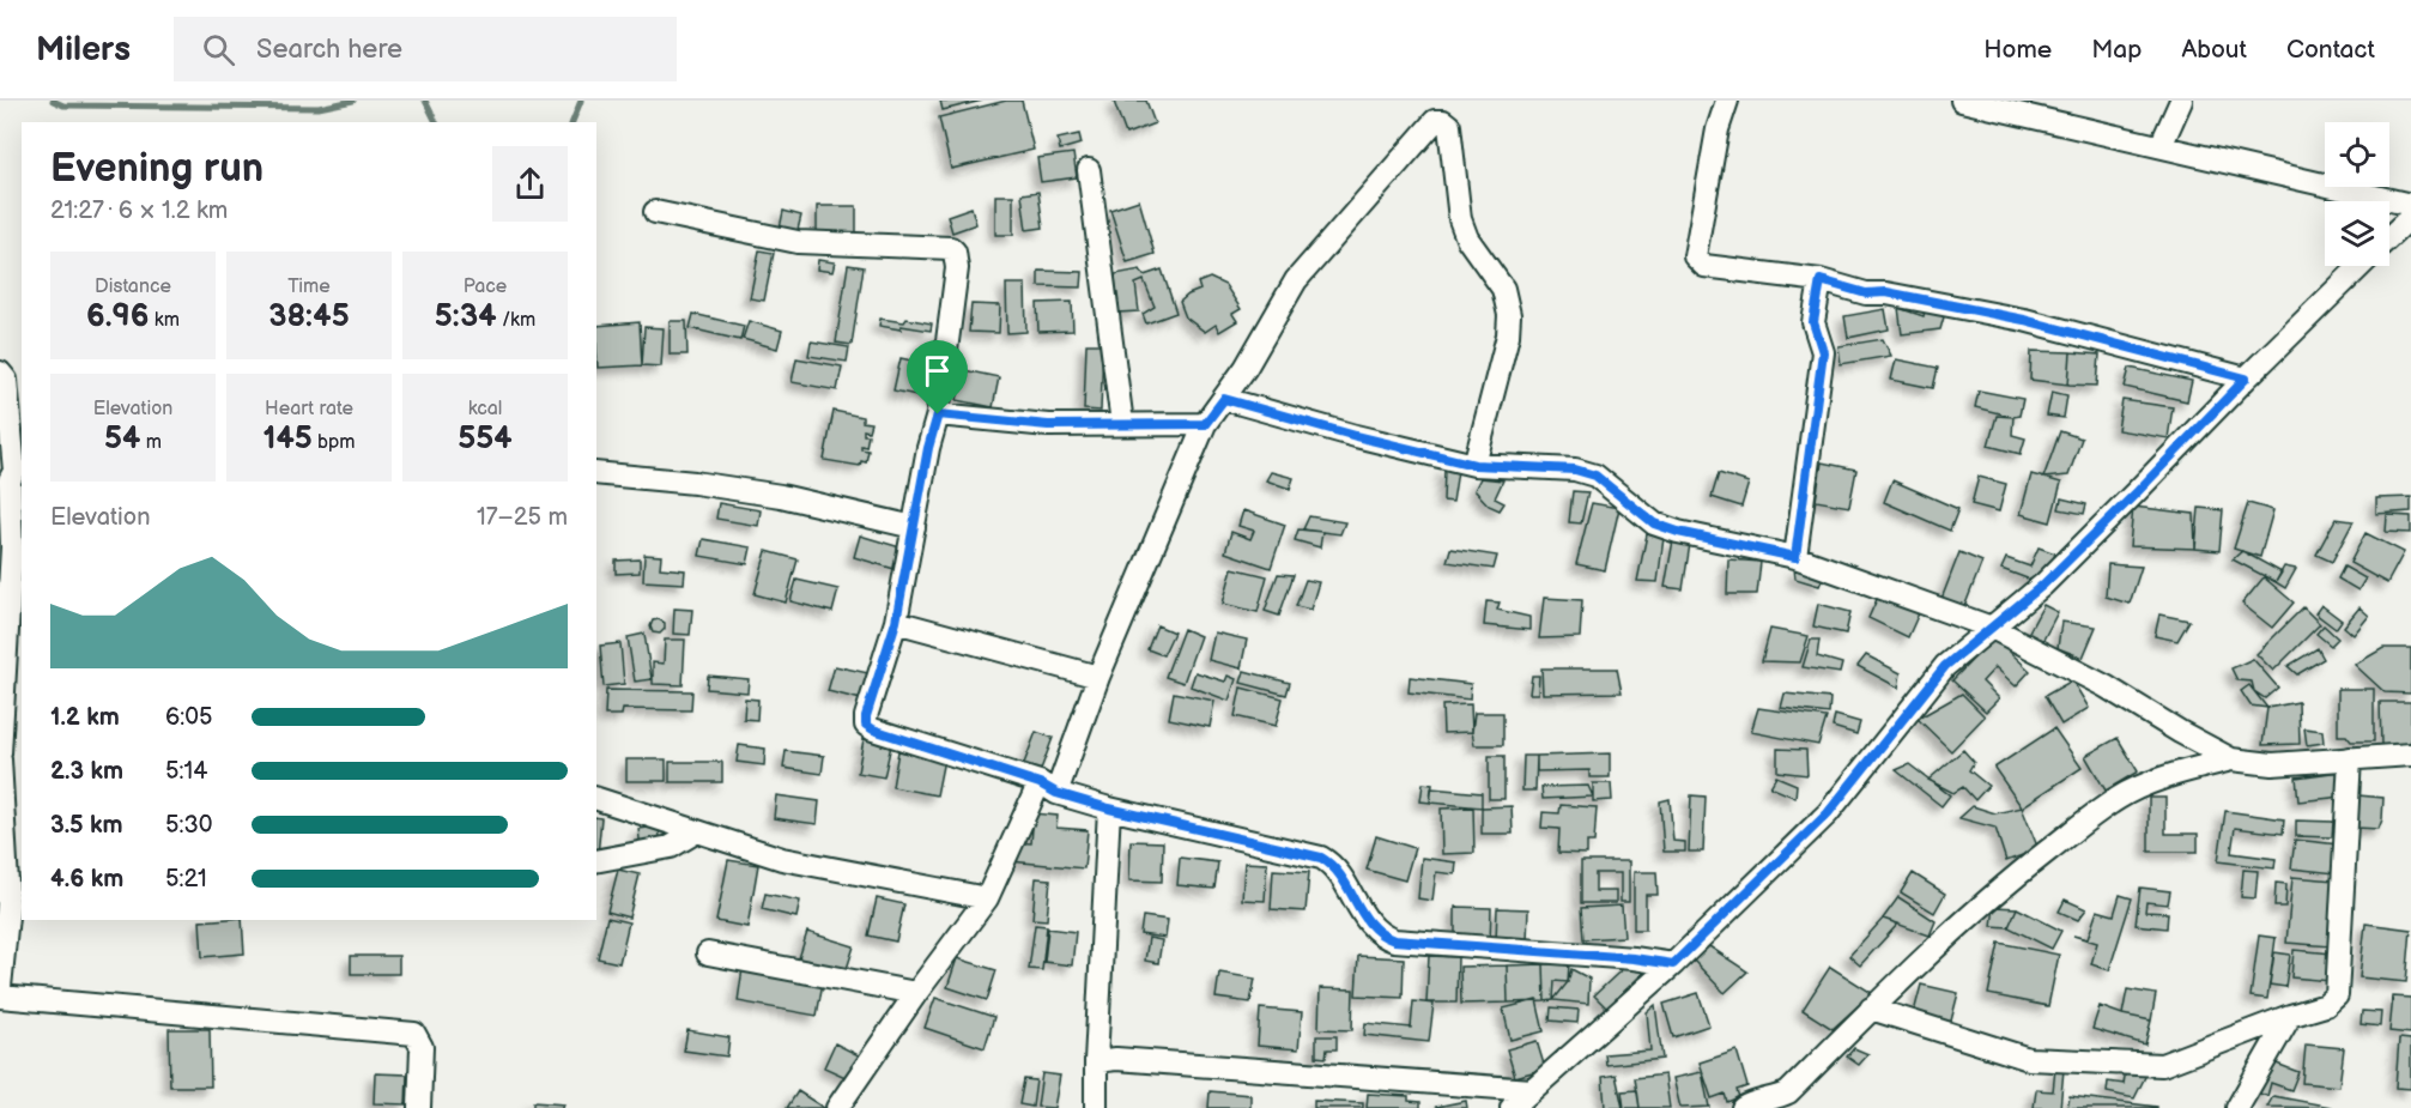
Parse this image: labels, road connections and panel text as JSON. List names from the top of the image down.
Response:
{
  "page": {
    "header": "Milers",
    "search": "Search here",
    "nav": [
      "Home",
      "Map",
      "About",
      "Contact"
    ],
    "heading": ["Evening run", "21:27 · 6 × 1.2 km"],
    "stats": [
      ["Distance", "6.96 km"],
      ["Time", "38:45"],
      ["Pace", "5:34 /km"],
      ["Elevation", "54 m"],
      ["Heart rate", "145 bpm"],
      ["kcal", "554"]
    ],
    "chart": ["Elevation", "17–25 m"],
    "list": [
      {
        "name": "1.2 km",
        "note": "6:05"
      },
      {
        "name": "2.3 km",
        "note": "5:14"
      },
      {
        "name": "3.5 km",
        "note": "5:30"
      },
      {
        "name": "4.6 km",
        "note": "5:21"
      }
    ]
  }
}
